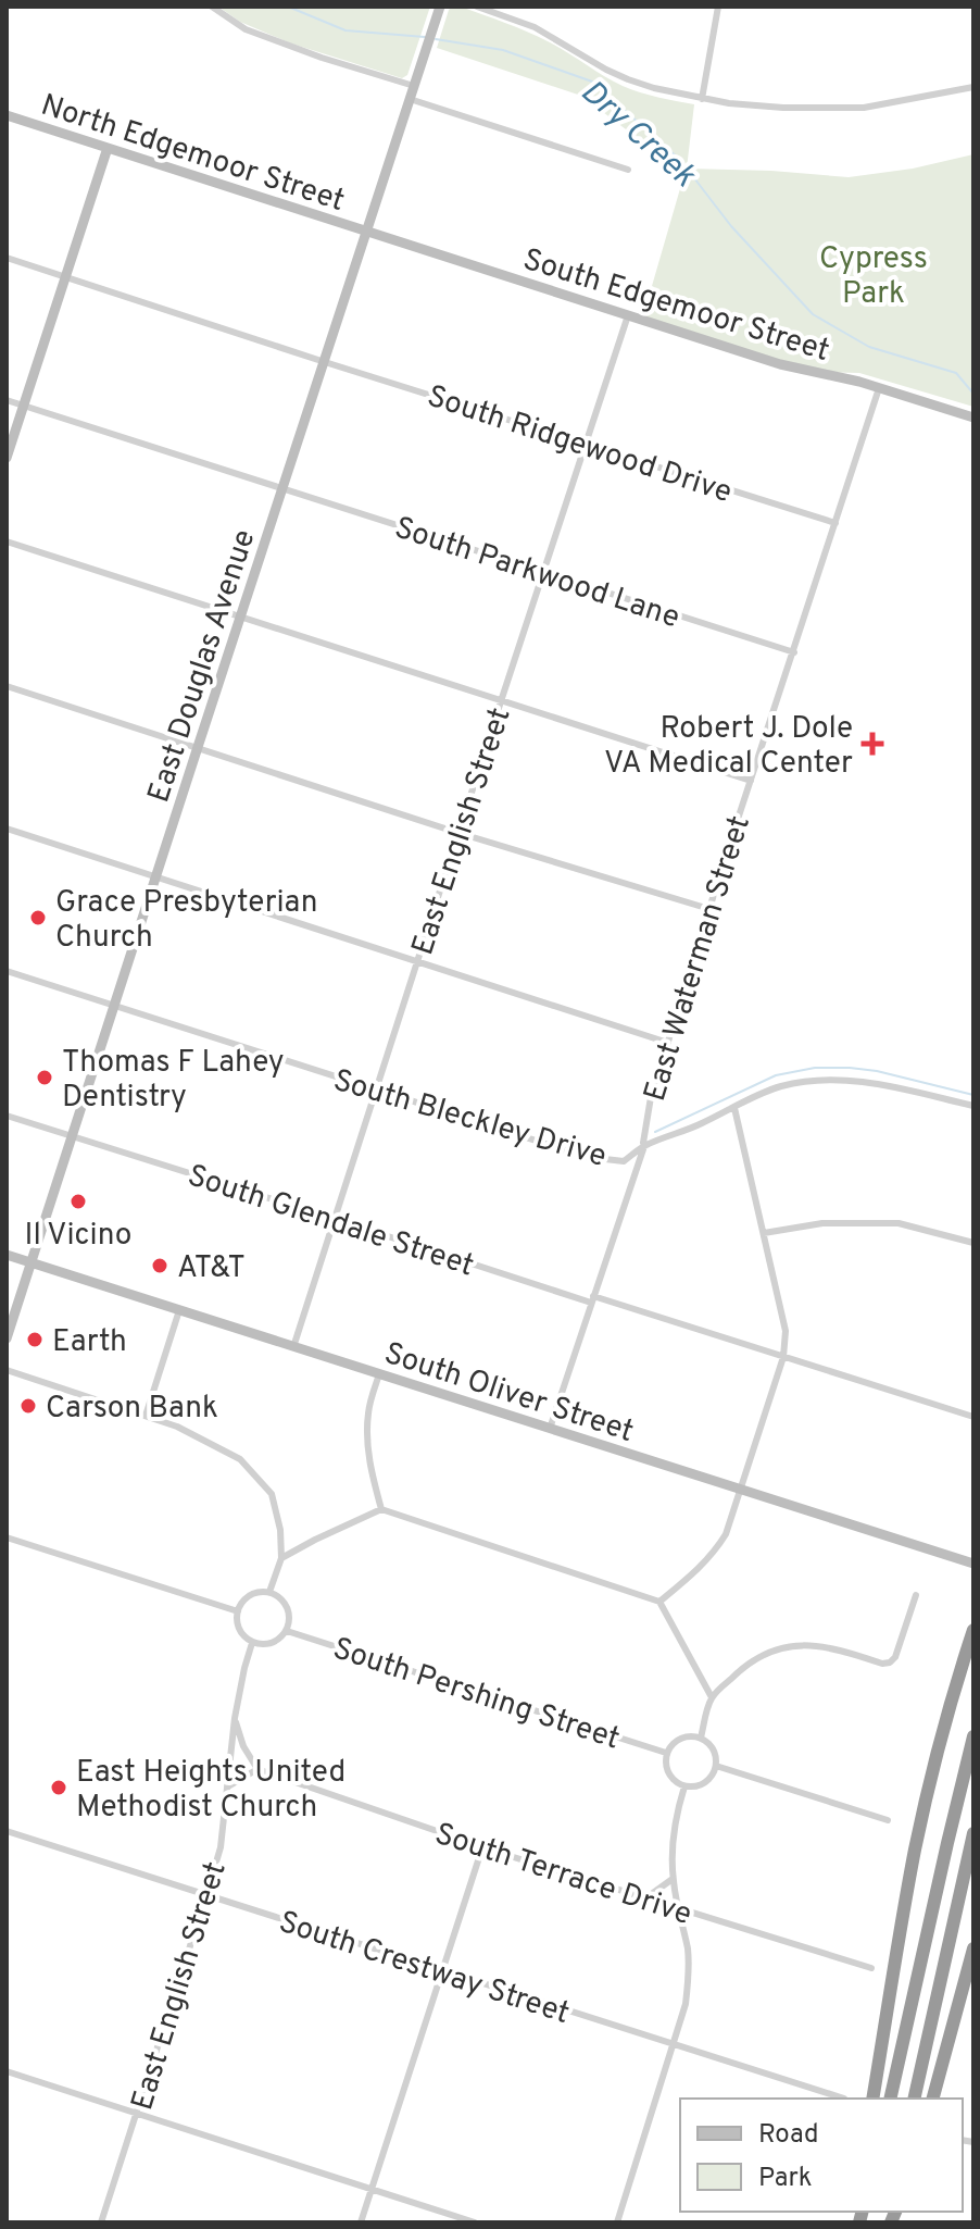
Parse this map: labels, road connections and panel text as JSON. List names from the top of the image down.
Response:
{
  "streets": {
    "main road": [
      "North Edgemoor Street",
      "South Edgemoor Street",
      "East Douglas Avenue",
      "South Oliver Street"
    ],
    "street": [
      "South Ridgewood Drive",
      "South Parkwood Lane",
      "East English Street",
      "East Waterman Street",
      "South Bleckley Drive",
      "South Glendale Street",
      "South Pershing Street",
      "South Terrace Drive",
      "South Crestway Street"
    ]
  },
  "crossings": [
    ["North Edgemoor Street", "South Edgemoor Street"],
    ["North Edgemoor Street", "East Douglas Avenue"],
    ["South Edgemoor Street", "East Douglas Avenue"],
    ["South Edgemoor Street", "East English Street"],
    ["South Edgemoor Street", "East Waterman Street"],
    ["South Ridgewood Drive", "East Douglas Avenue"],
    ["South Ridgewood Drive", "East English Street"],
    ["South Ridgewood Drive", "East Waterman Street"],
    ["South Parkwood Lane", "East Douglas Avenue"],
    ["South Parkwood Lane", "East English Street"],
    ["South Parkwood Lane", "East Waterman Street"],
    ["East Douglas Avenue", "South Bleckley Drive"],
    ["East Douglas Avenue", "South Glendale Street"],
    ["East Douglas Avenue", "South Oliver Street"],
    ["East English Street", "South Bleckley Drive"],
    ["East English Street", "South Glendale Street"],
    ["East English Street", "South Oliver Street"],
    ["East English Street", "South Pershing Street"],
    ["East English Street", "South Crestway Street"],
    ["East Waterman Street", "South Bleckley Drive"],
    ["East Waterman Street", "South Glendale Street"],
    ["East Waterman Street", "South Oliver Street"]
  ],
  "water": ["Dry Creek"],
  "parks": ["Cypress Park"],
  "places": {
    "health": ["Robert J. Dole VA Medical Center"],
    "other": [
      "Grace Presbyterian Church",
      "Thomas F Lahey Dentistry",
      "Il Vicino",
      "AT&T",
      "Earth",
      "Carson Bank",
      "East Heights United Methodist Church"
    ]
  },
  "legend": ["Road", "Park"]
}
